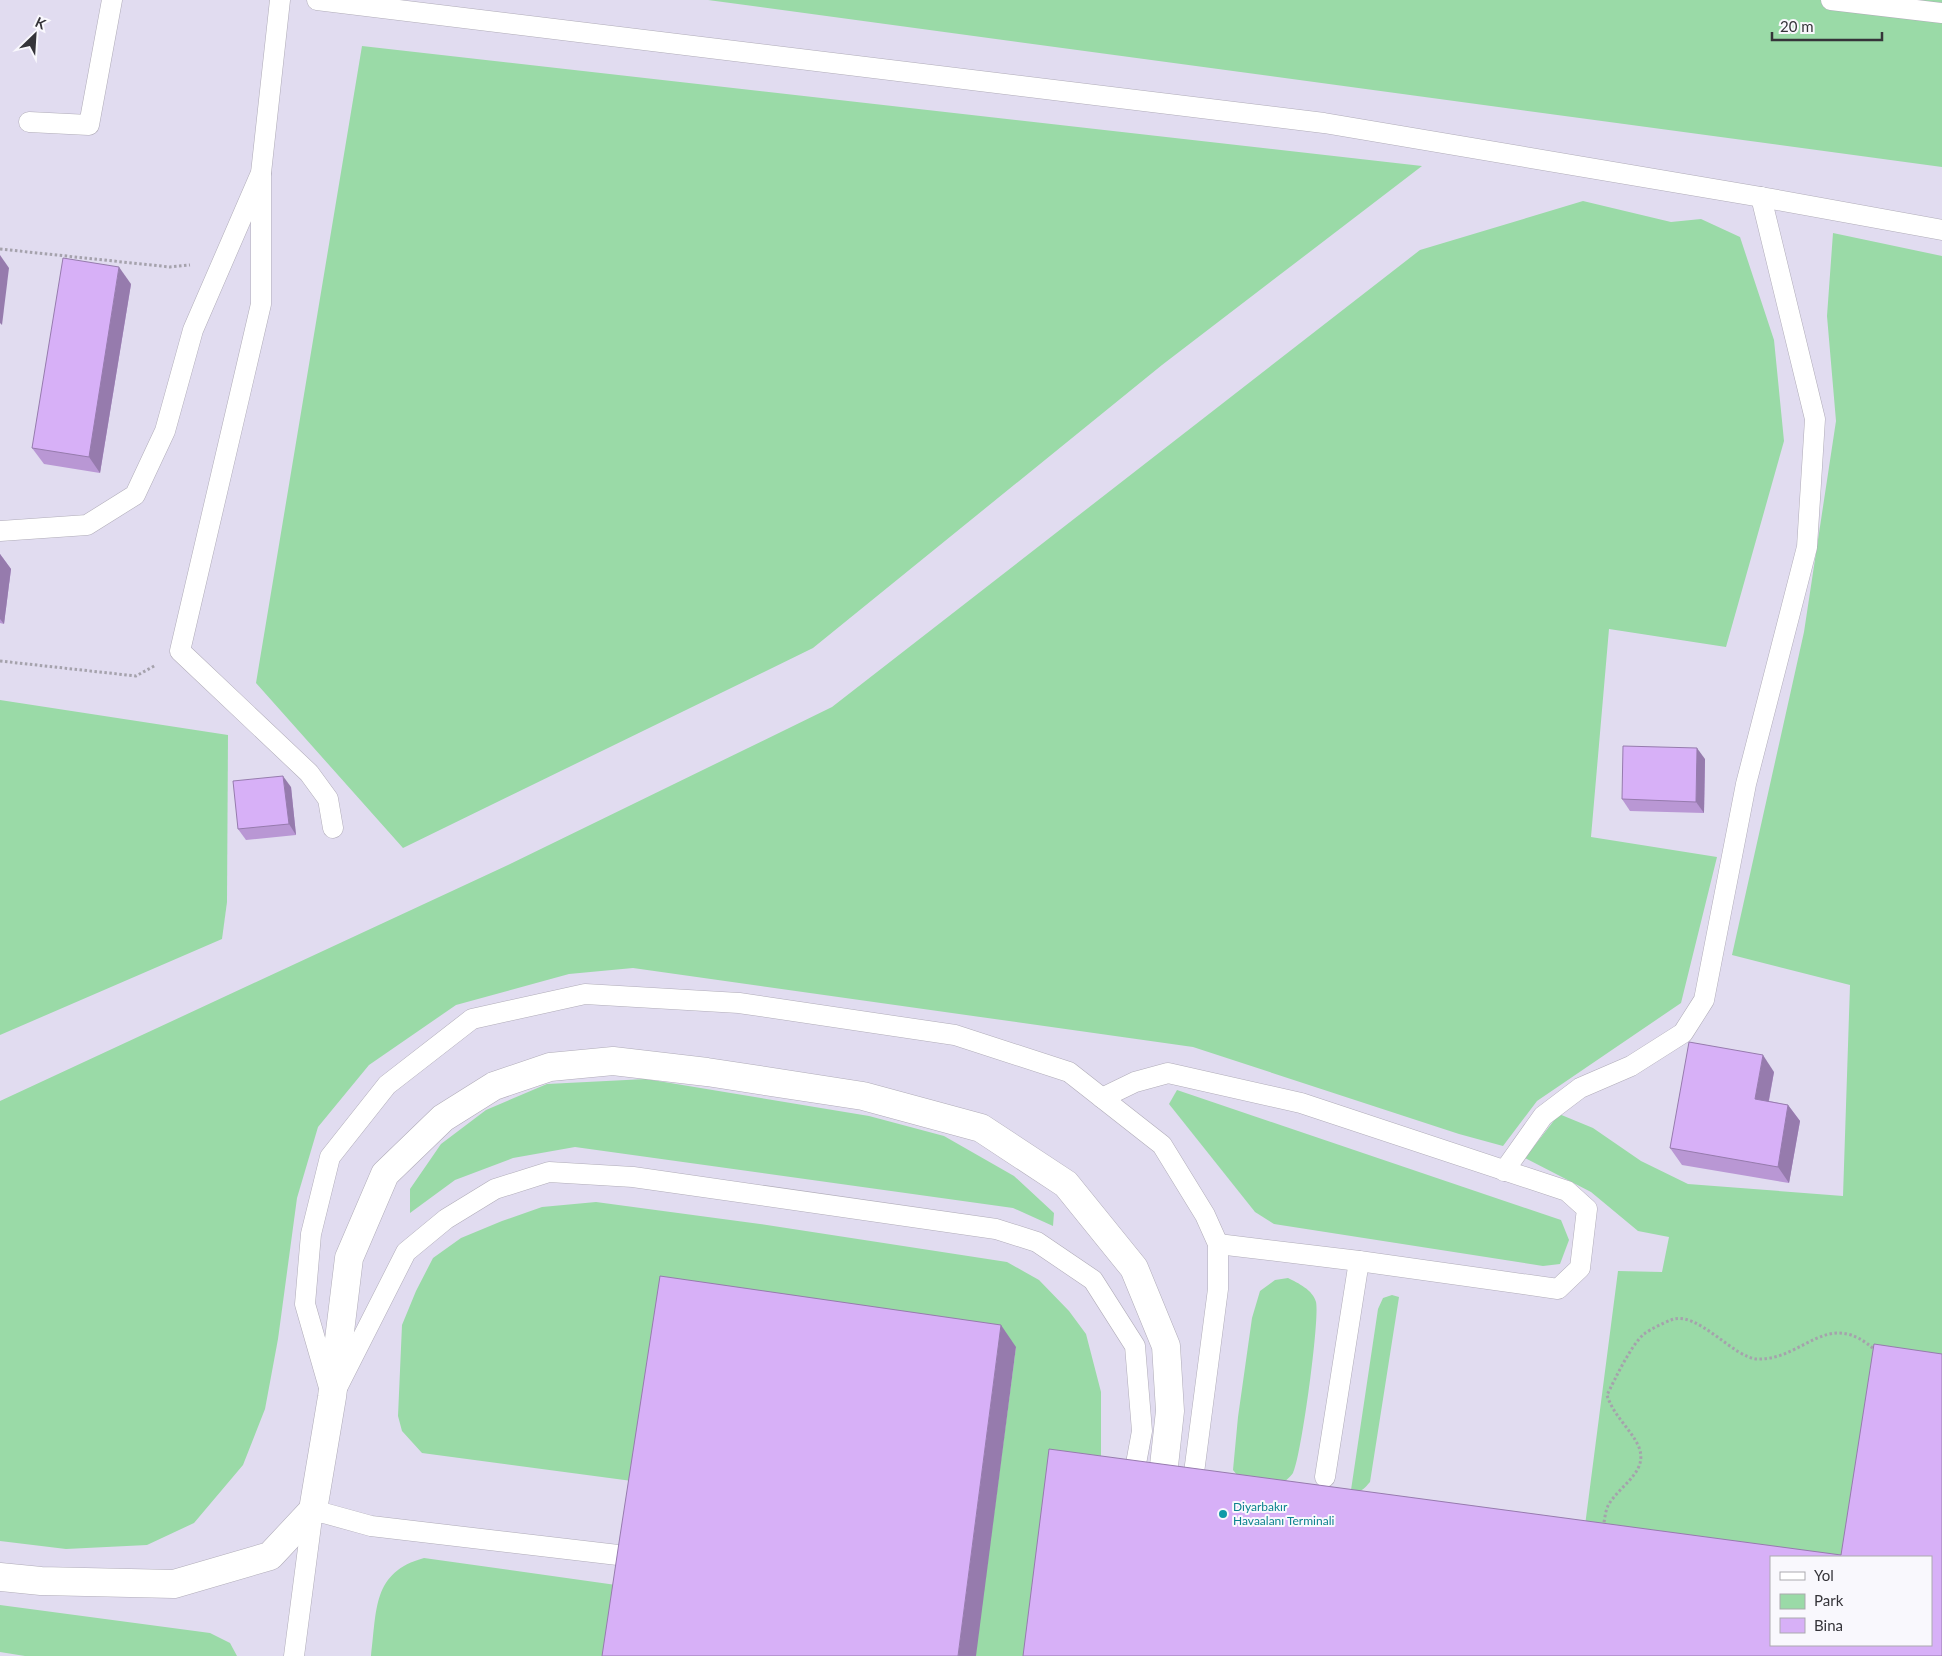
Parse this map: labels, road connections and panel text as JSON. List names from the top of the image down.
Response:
{
  "places": ["Diyarbakır Havaalanı Terminali"],
  "legend": ["Yol", "Park", "Bina"],
  "scale_bar": "20 m",
  "north": "top right"
}
